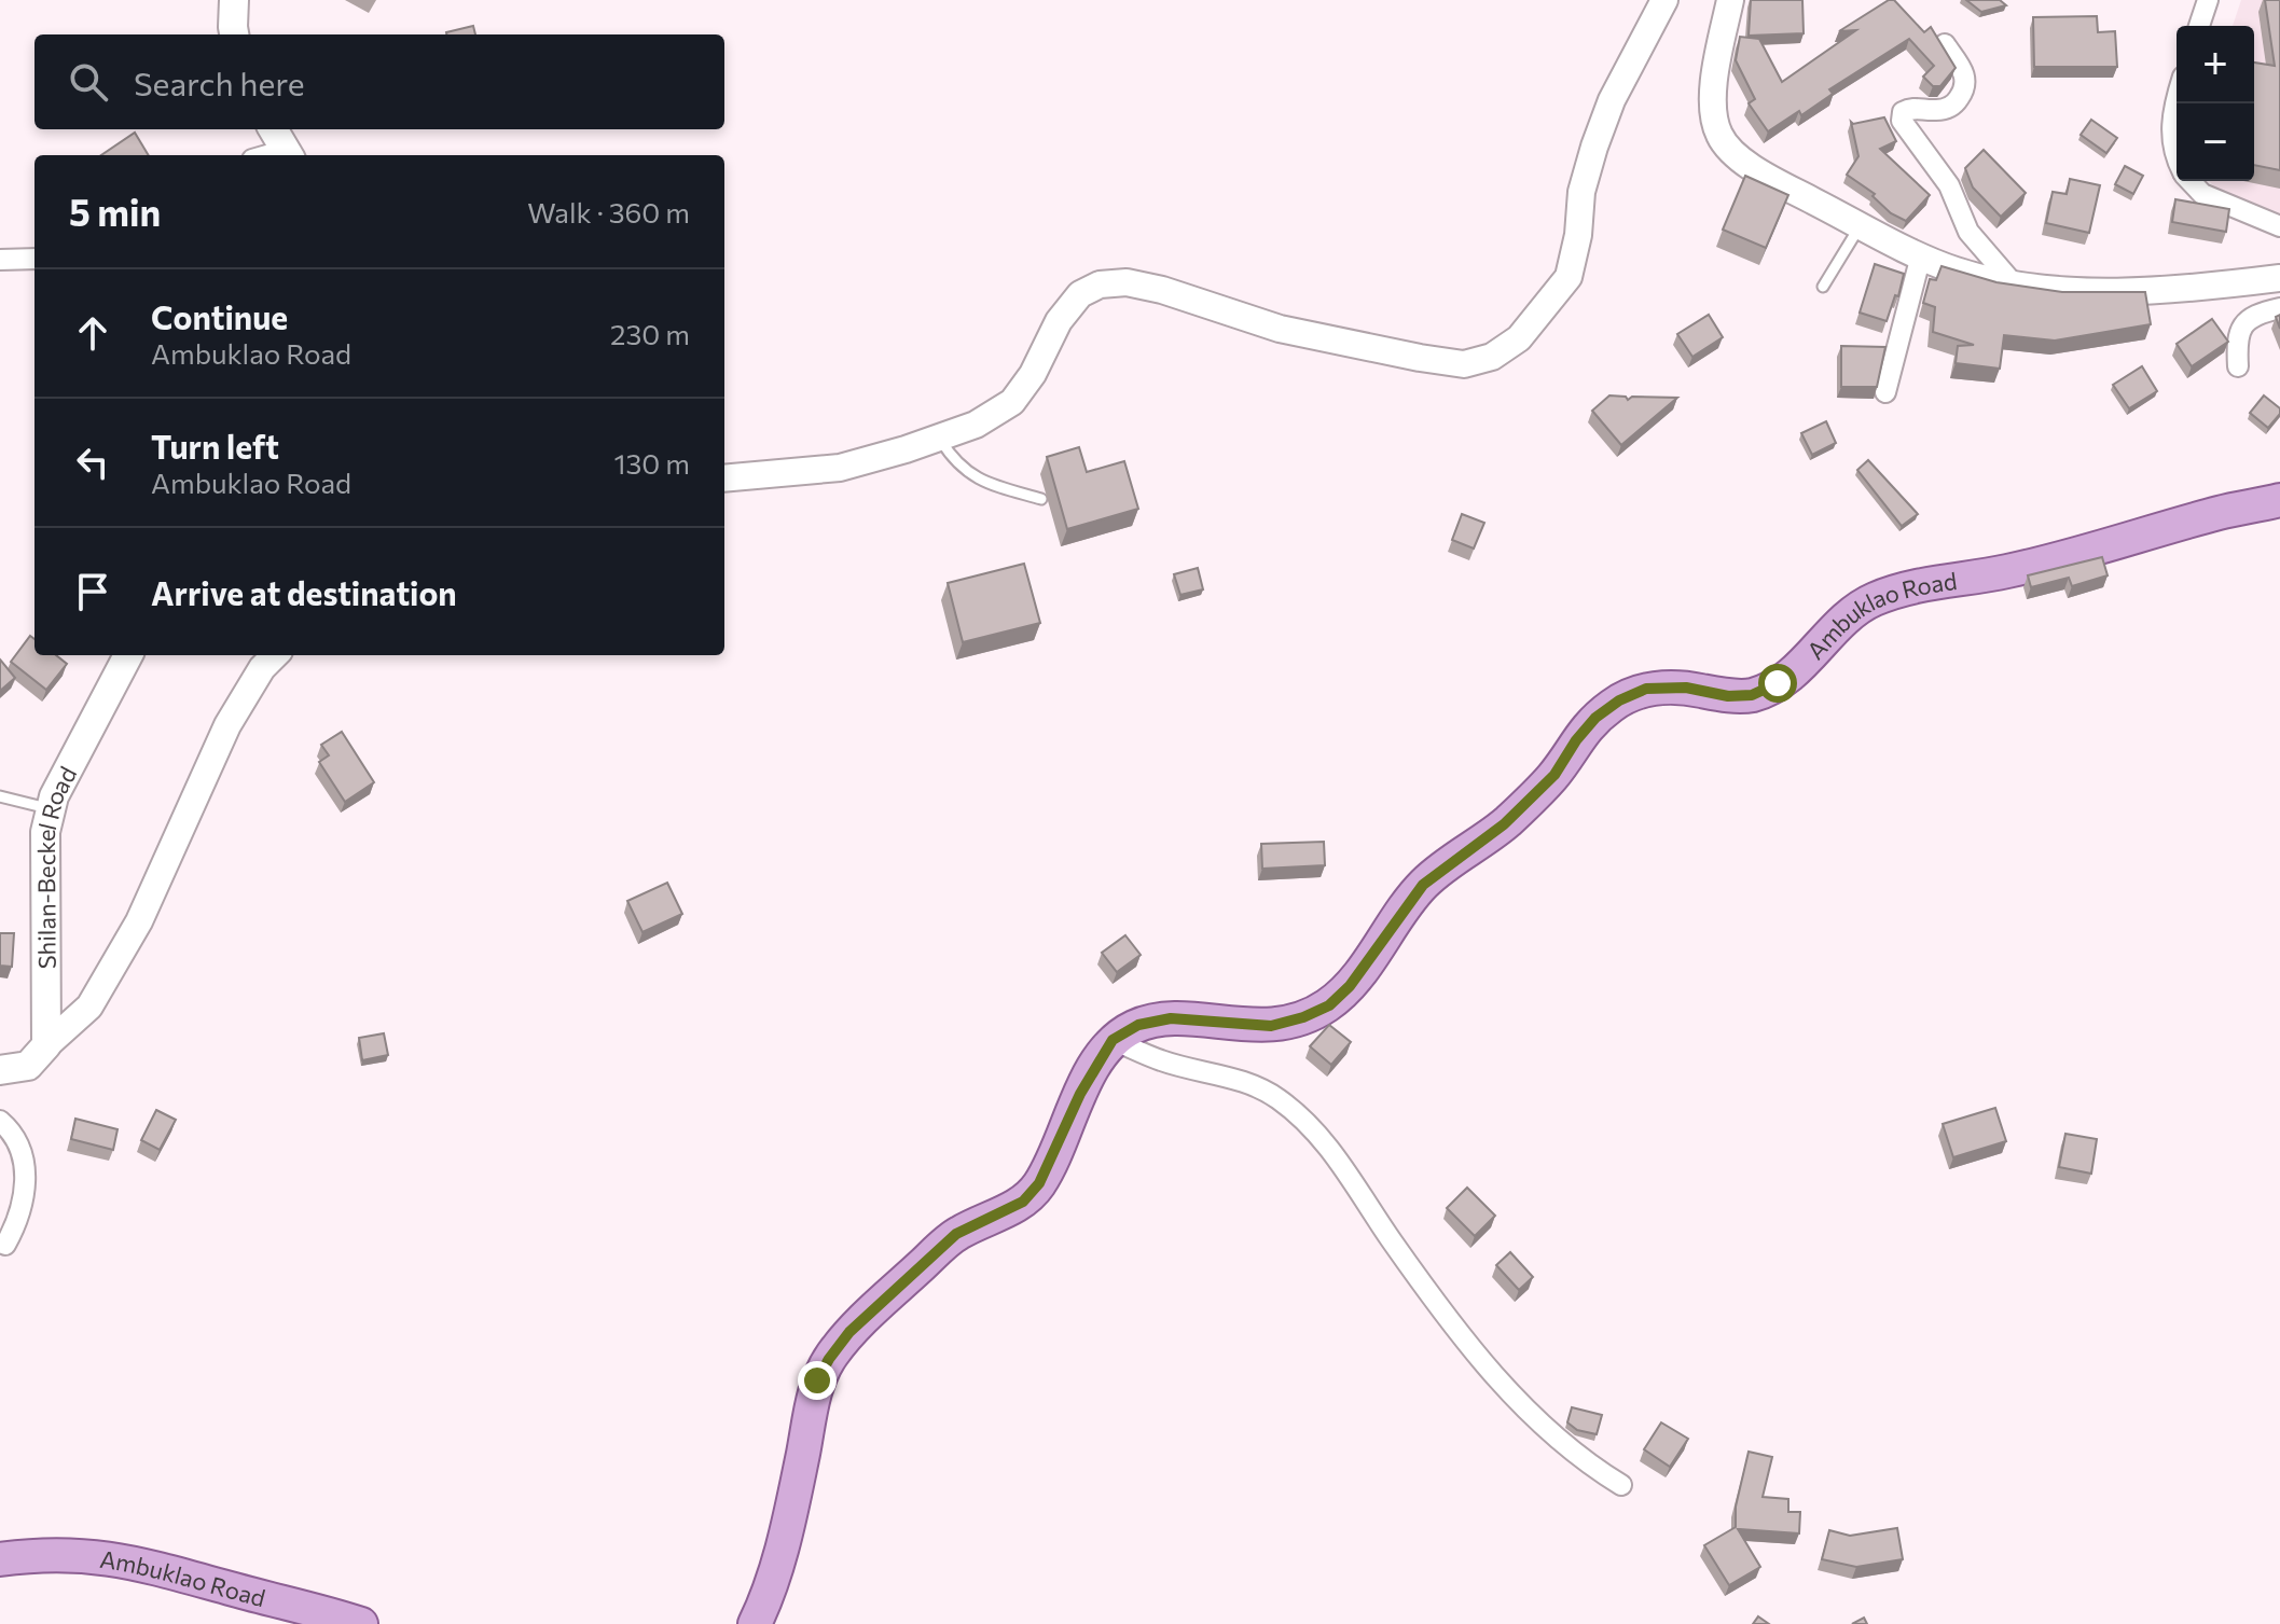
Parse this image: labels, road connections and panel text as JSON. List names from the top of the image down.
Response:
{
  "streets": {
    "main road": ["Ambuklao Road", "Shilan-Beckel Road"]
  },
  "page": {
    "map_buttons": ["+", "−"],
    "search": "Search here",
    "heading": ["5 min", "Walk · 360 m"],
    "list": [
      ["Continue", "Ambuklao Road", "230 m"],
      ["Turn left", "Ambuklao Road", "130 m"],
      "Arrive at destination"
    ]
  }
}
